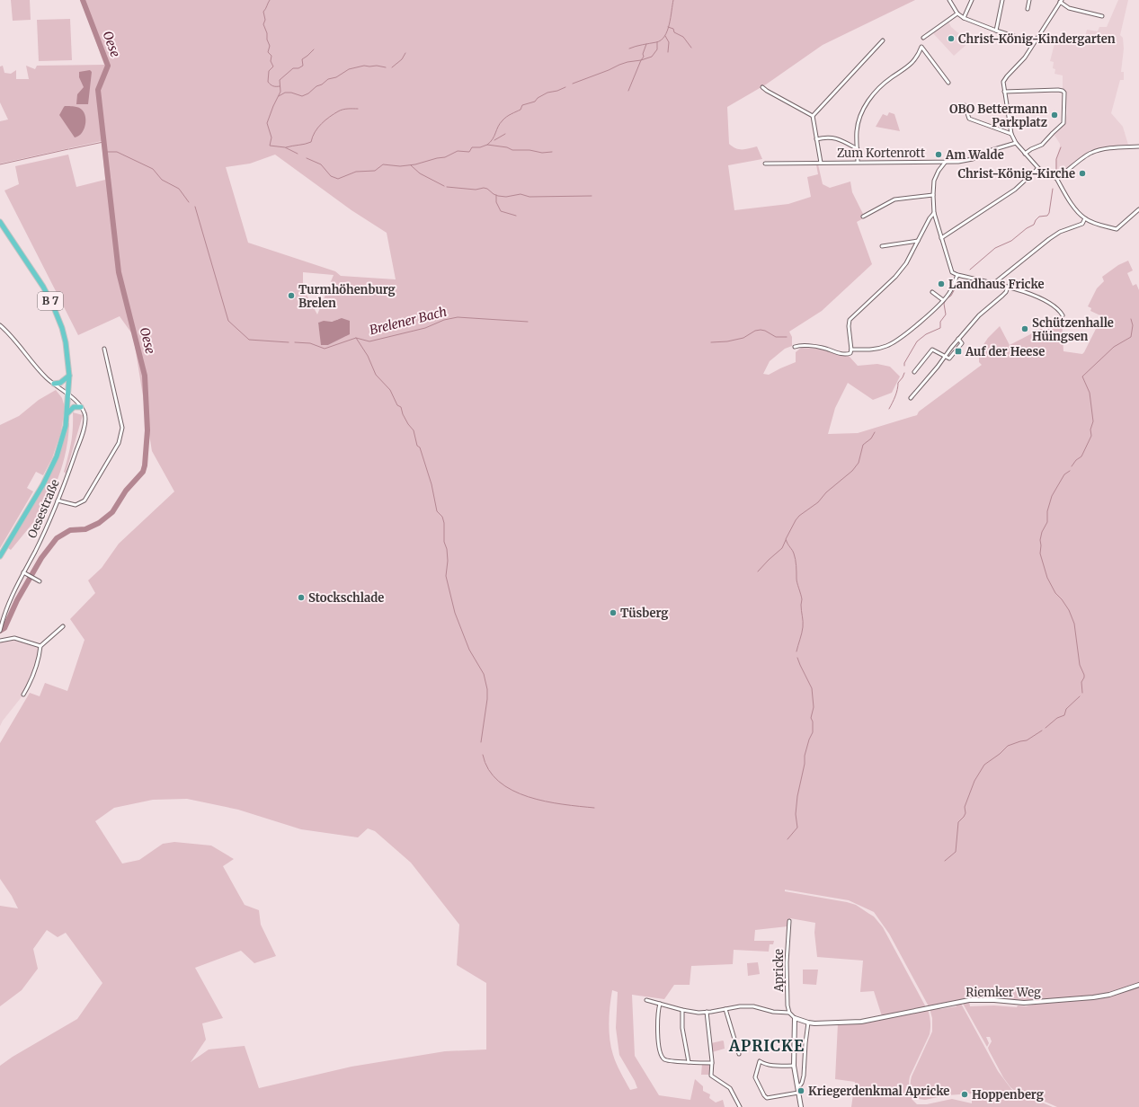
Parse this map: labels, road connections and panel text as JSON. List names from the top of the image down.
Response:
{
  "streets": {
    "main road": ["B 7"],
    "street": [
      "Zum Kortenrott",
      "Oesestraße",
      "Apricke",
      "Riemker Weg"
    ]
  },
  "districts": ["APRICKE"],
  "water": ["Oese", "Brelener Bach"],
  "places": {
    "other": [
      "Christ-König-Kindergarten",
      "OBO Bettermann Parkplatz",
      "Am Walde",
      "Christ-König-Kirche",
      "Landhaus Fricke",
      "Turmhöhenburg Brelen",
      "Schützenhalle Hüingsen",
      "Stockschlade",
      "Tüsberg",
      "Kriegerdenkmal Apricke",
      "Hoppenberg"
    ],
    "transit": ["Auf der Heese"]
  }
}
